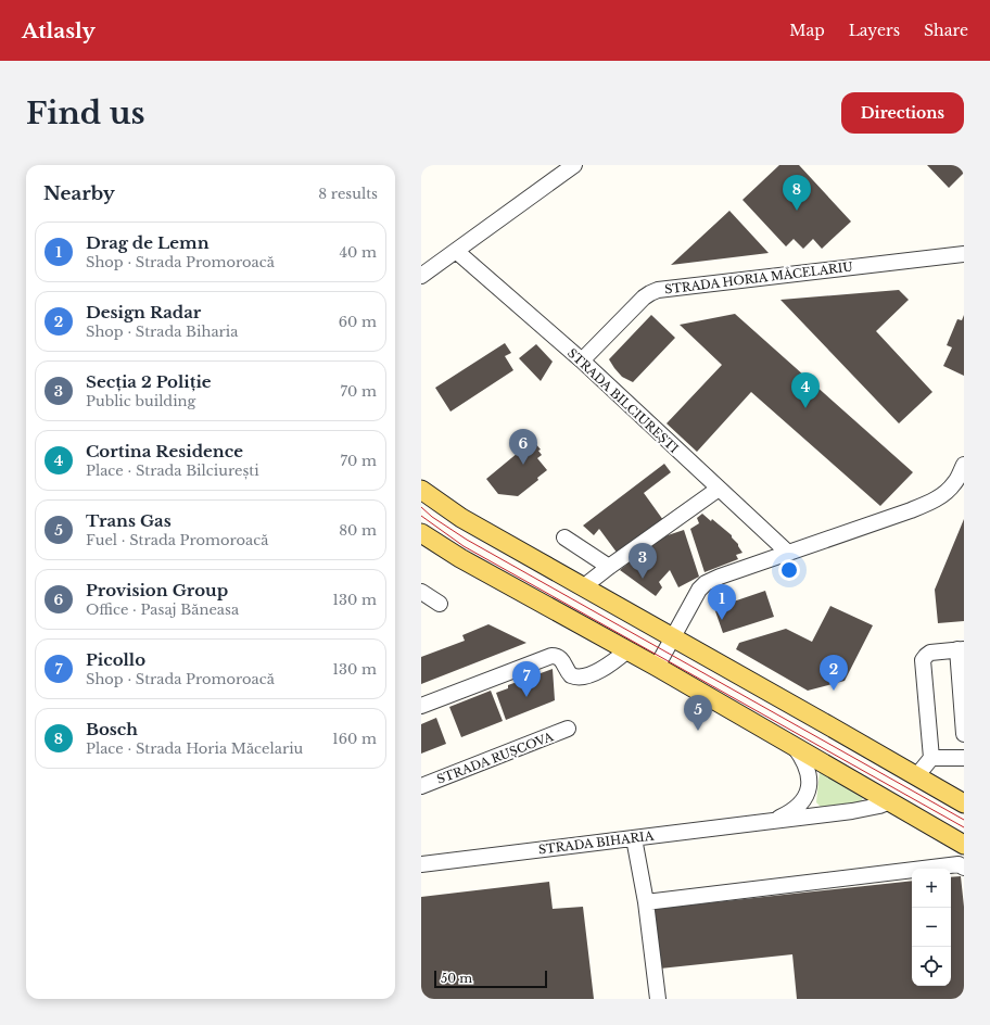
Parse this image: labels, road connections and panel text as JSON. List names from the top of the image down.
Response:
{
  "streets": {
    "street": [
      "STRADA HORIA MĂCELARIU",
      "STRADA BILCIUREȘTI",
      "STRADA RUȘCOVA",
      "STRADA BIHARIA"
    ]
  },
  "crossings": [
    ["STRADA HORIA MĂCELARIU", "STRADA BILCIUREȘTI"]
  ],
  "scale_bar": "50 m",
  "page": {
    "header": "Atlasly",
    "nav": ["Map", "Layers", "Share"],
    "buttons": "Directions",
    "title": "Find us",
    "heading": ["Nearby", "8 results"],
    "pins": [
      "8",
      "4",
      "6",
      "3",
      "1",
      "2",
      "7",
      "5"
    ],
    "list": [
      {
        "mark": "1",
        "name": "Drag de Lemn",
        "note": "Shop · Strada Promoroacă",
        "value": "40 m"
      },
      {
        "mark": "2",
        "name": "Design Radar",
        "note": "Shop · Strada Biharia",
        "value": "60 m"
      },
      {
        "mark": "3",
        "name": "Secția 2 Poliție",
        "note": "Public building",
        "value": "70 m"
      },
      {
        "mark": "4",
        "name": "Cortina Residence",
        "note": "Place · Strada Bilciurești",
        "value": "70 m"
      },
      {
        "mark": "5",
        "name": "Trans Gas",
        "note": "Fuel · Strada Promoroacă",
        "value": "80 m"
      },
      {
        "mark": "6",
        "name": "Provision Group",
        "note": "Office · Pasaj Băneasa",
        "value": "130 m"
      },
      {
        "mark": "7",
        "name": "Picollo",
        "note": "Shop · Strada Promoroacă",
        "value": "130 m"
      },
      {
        "mark": "8",
        "name": "Bosch",
        "note": "Place · Strada Horia Măcelariu",
        "value": "160 m"
      }
    ],
    "map_buttons": ["+", "−"],
    "scale": "50 m"
  }
}
